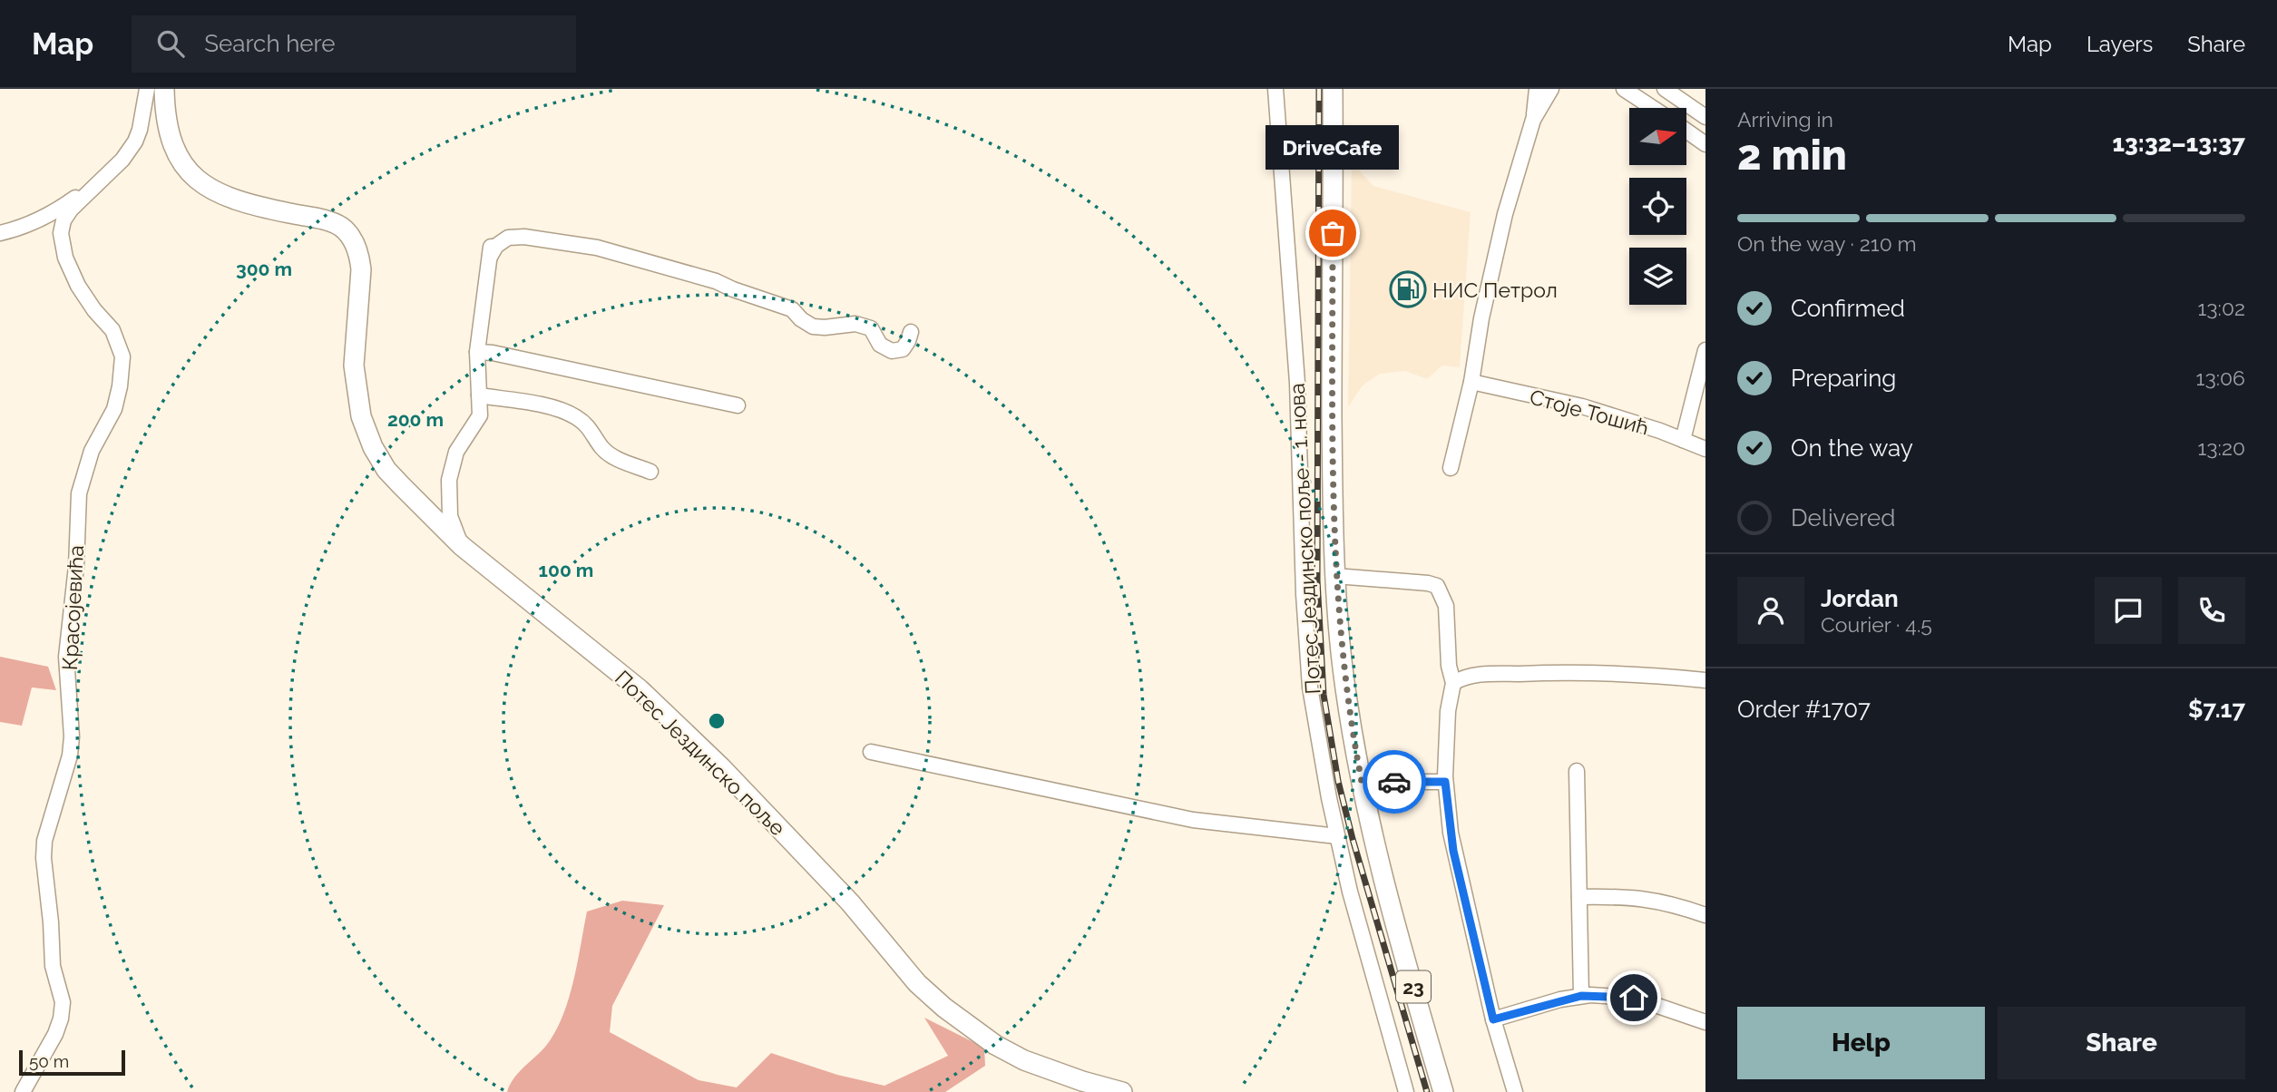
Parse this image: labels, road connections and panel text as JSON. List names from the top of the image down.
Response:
{
  "streets": {
    "main road": ["Потес Јездинско поље", "23"],
    "street": ["Стоје Тошић", "Потес Јездинско поље - 1. нова", "Красојевића"]
  },
  "places": {
    "other": ["DriveCafe"],
    "fuel station": ["НИС Петрол"]
  },
  "scale_bar": "50 m",
  "north": "right",
  "page": {
    "header": "Map",
    "search": "Search here",
    "nav": ["Map", "Layers", "Share"],
    "heading": ["2 min", "Arriving in", "13:32–13:37"],
    "panel": [
      "Jordan",
      "Courier · 4.5",
      "Order #1707",
      "$7.17"
    ],
    "bubble": "DriveCafe",
    "bar": "On the way · 210 m",
    "list": [
      ["Confirmed", "13:02"],
      ["Preparing", "13:06"],
      ["On the way", "13:20"],
      "Delivered"
    ],
    "buttons": ["Help", "Share"],
    "scale": "50 m"
  },
  "rings": ["300 m", "200 m", "100 m"]
}
